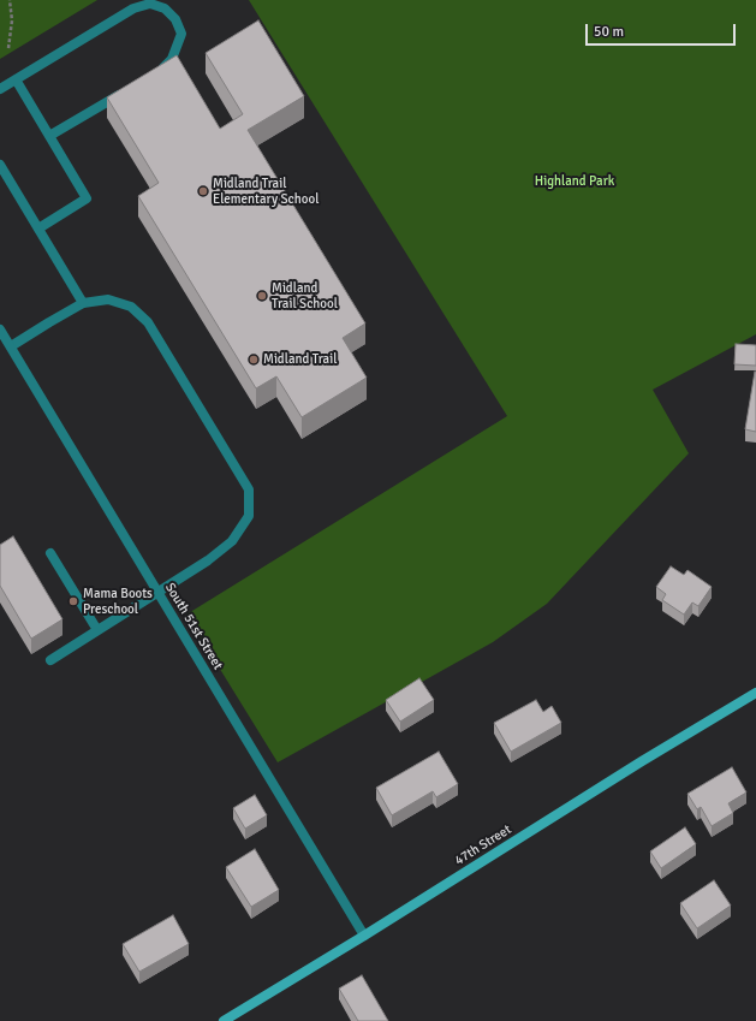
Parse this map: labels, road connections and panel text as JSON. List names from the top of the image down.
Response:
{
  "streets": {
    "main road": ["47th Street"],
    "street": ["South 51st Street"]
  },
  "crossings": [
    ["South 51st Street", "47th Street"]
  ],
  "parks": ["Highland Park"],
  "places": [
    "Midland Trail Elementary School",
    "Midland Trail School",
    "Midland Trail",
    "Mama Boots Preschool"
  ],
  "scale_bar": "50 m"
}
